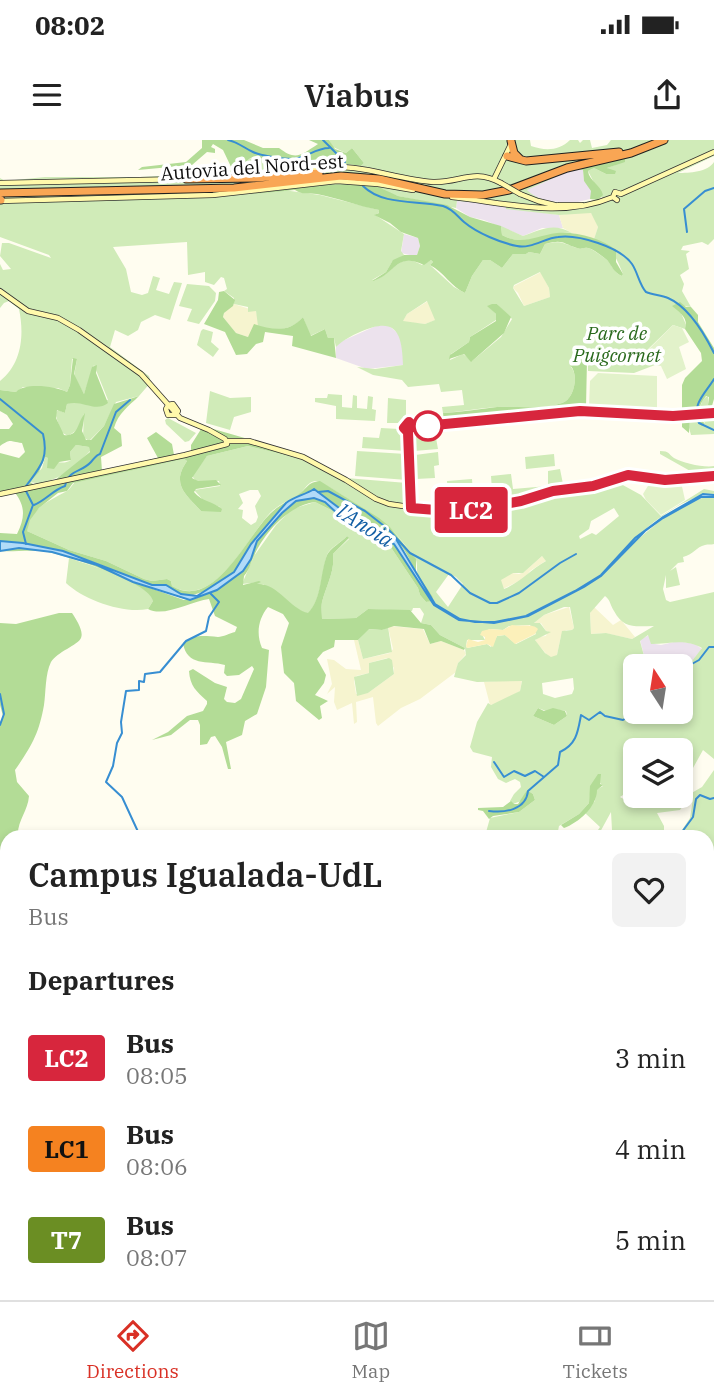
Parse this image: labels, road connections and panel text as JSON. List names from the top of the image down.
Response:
{
  "streets": {
    "highway": ["Autovia del Nord-est"]
  },
  "water": ["l'Anoia"],
  "parks": ["Parc de Puigcornet"],
  "lines": ["bus line LC2"],
  "north": "top",
  "page": {
    "status": "08:02",
    "header": "Viabus",
    "on_map": "LC2",
    "heading": [
      ["Campus Igualada-UdL", "Bus"],
      "Departures"
    ],
    "list": [
      {
        "mark": "LC2",
        "name": "Bus",
        "note": "08:05",
        "value": "3 min"
      },
      {
        "mark": "LC1",
        "name": "Bus",
        "note": "08:06",
        "value": "4 min"
      },
      {
        "mark": "T7",
        "name": "Bus",
        "note": "08:07",
        "value": "5 min"
      }
    ],
    "tabs": ["Directions", "Map", "Tickets"]
  }
}
